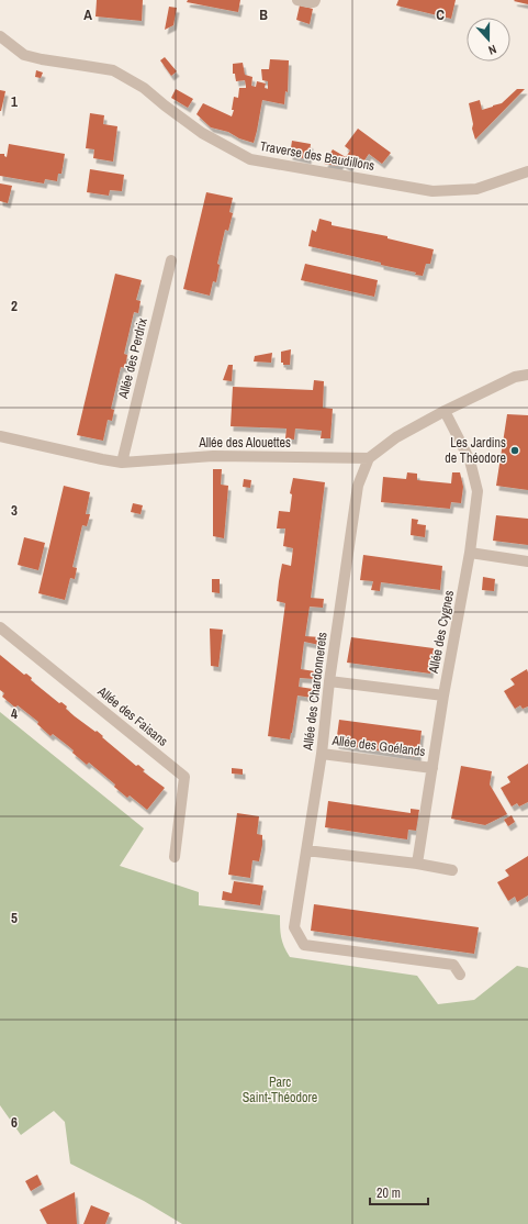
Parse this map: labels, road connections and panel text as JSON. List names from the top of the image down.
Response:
{
  "streets": {
    "street": [
      "Traverse des Baudillons",
      "Allée des Perdrix",
      "Allée des Alouettes",
      "Allée des Cygnes",
      "Allée des Chardonnerets",
      "Allée des Faisans",
      "Allée des Goélands"
    ]
  },
  "crossings": [
    ["Allée des Perdrix", "Allée des Alouettes"],
    ["Allée des Alouettes", "Allée des Chardonnerets"],
    ["Allée des Cygnes", "Allée des Goélands"],
    ["Allée des Chardonnerets", "Allée des Goélands"]
  ],
  "parks": ["Parc Saint-Théodore"],
  "places": ["Les Jardins de Théodore"],
  "scale_bar": "20 m",
  "north": "bottom",
  "grid": {
    "columns": ["A", "B", "C"],
    "rows": [
      "1",
      "2",
      "3",
      "4",
      "5",
      "6"
    ]
  }
}
